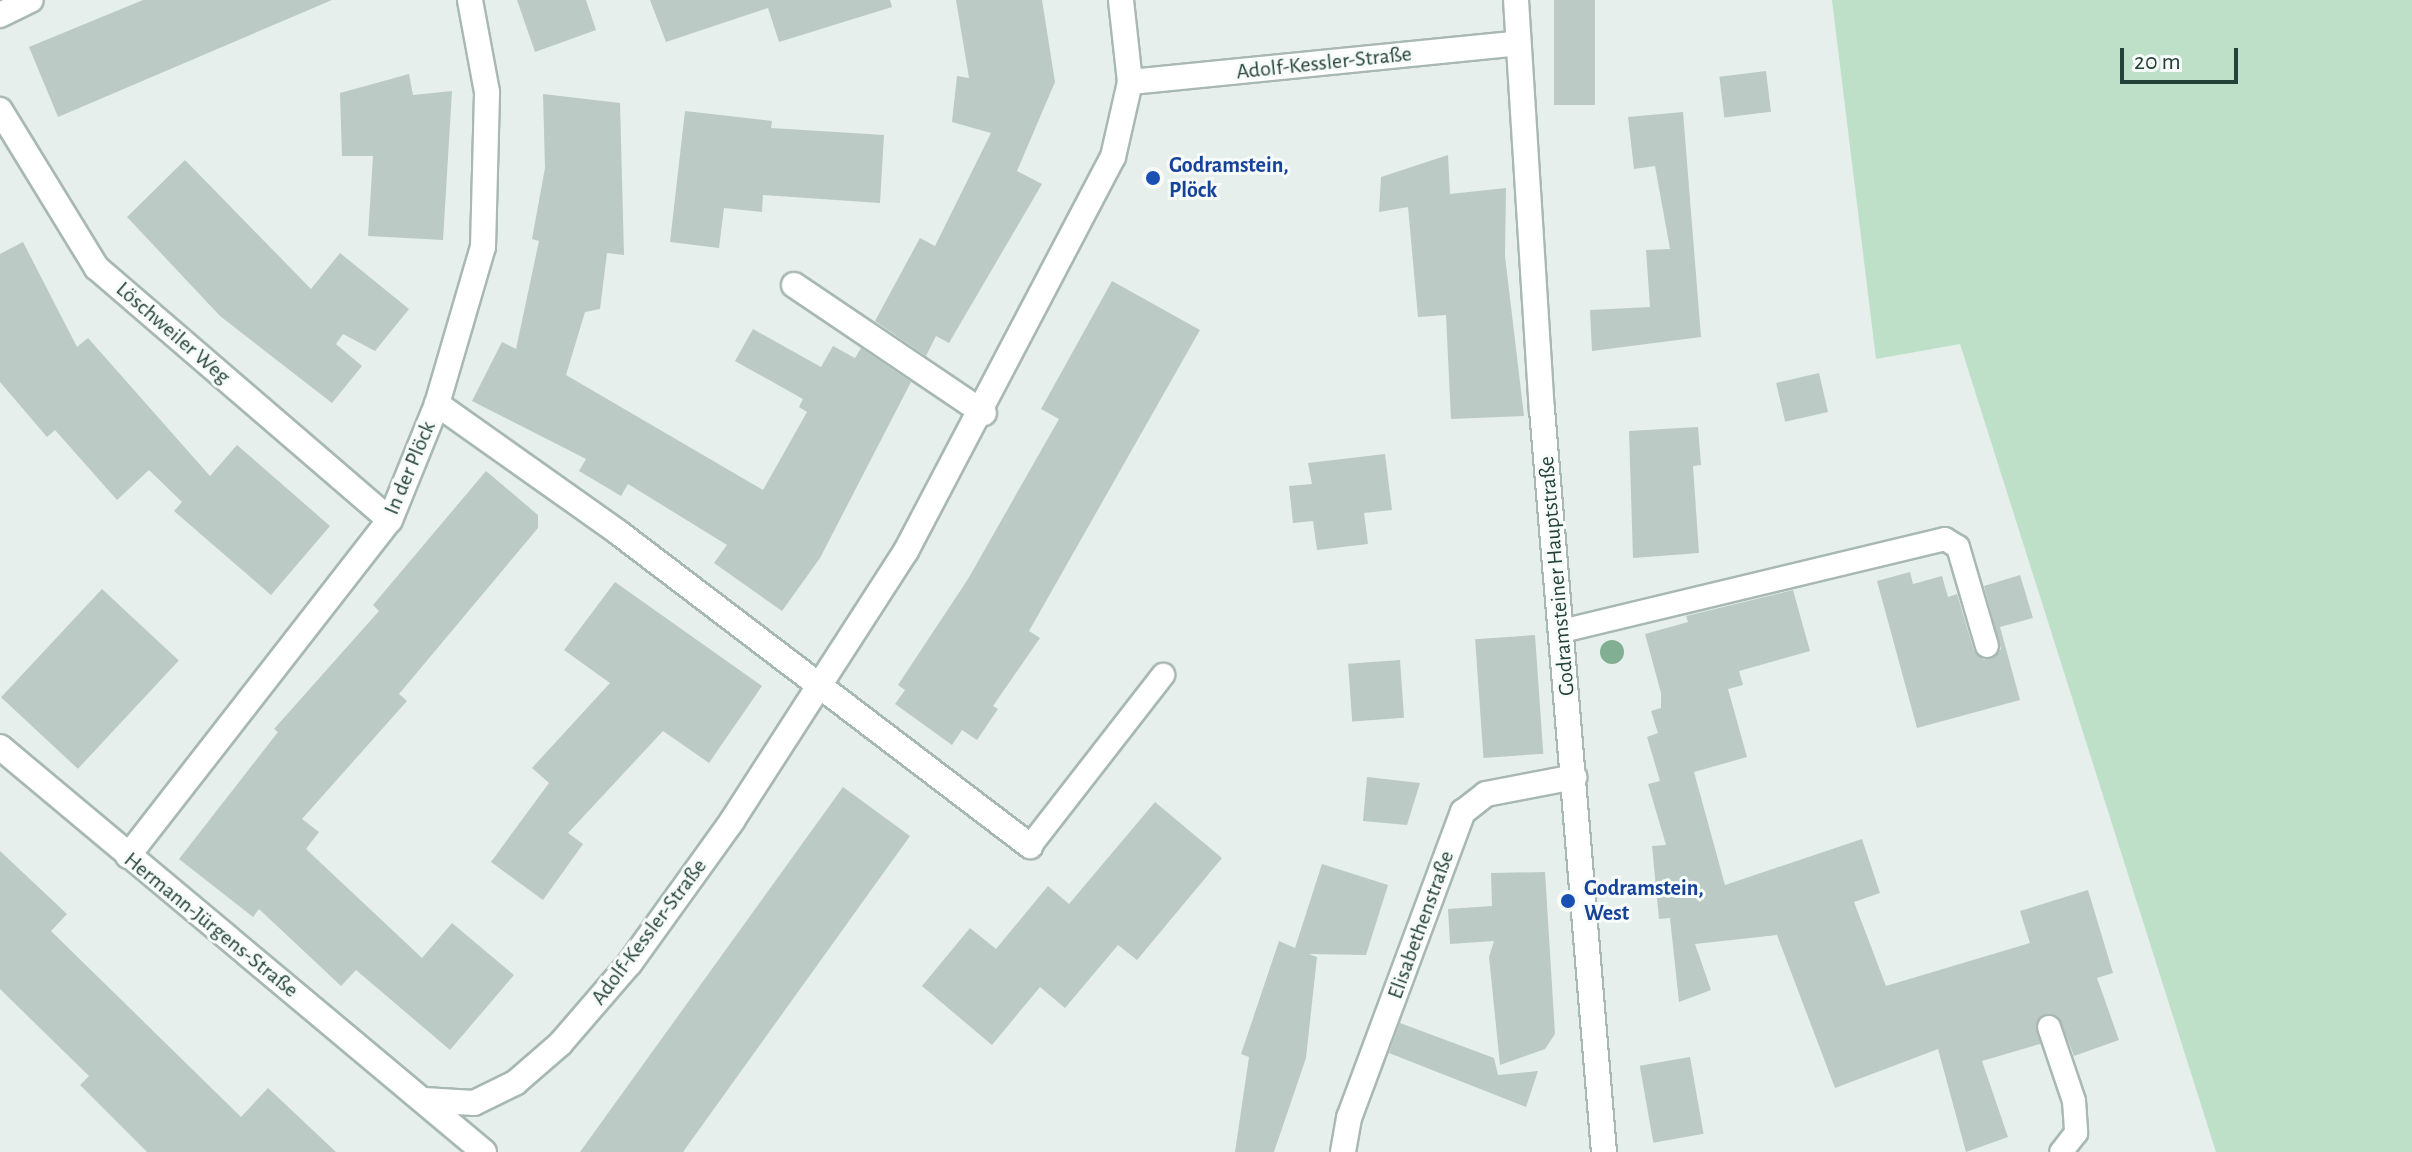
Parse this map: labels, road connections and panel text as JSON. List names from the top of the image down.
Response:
{
  "streets": {
    "street": [
      "Adolf-Kessler-Straße",
      "Löschweiler Weg",
      "In der Plöck",
      "Godramsteiner Hauptstraße",
      "Hermann-Jürgens-Straße",
      "Elisabethenstraße"
    ]
  },
  "crossings": [
    ["Adolf-Kessler-Straße", "Godramsteiner Hauptstraße"],
    ["Adolf-Kessler-Straße", "Hermann-Jürgens-Straße"],
    ["Löschweiler Weg", "In der Plöck"],
    ["In der Plöck", "Hermann-Jürgens-Straße"],
    ["Godramsteiner Hauptstraße", "Elisabethenstraße"]
  ],
  "places": ["Godramstein, Plöck", "Godramstein, West"],
  "scale_bar": "20 m"
}
